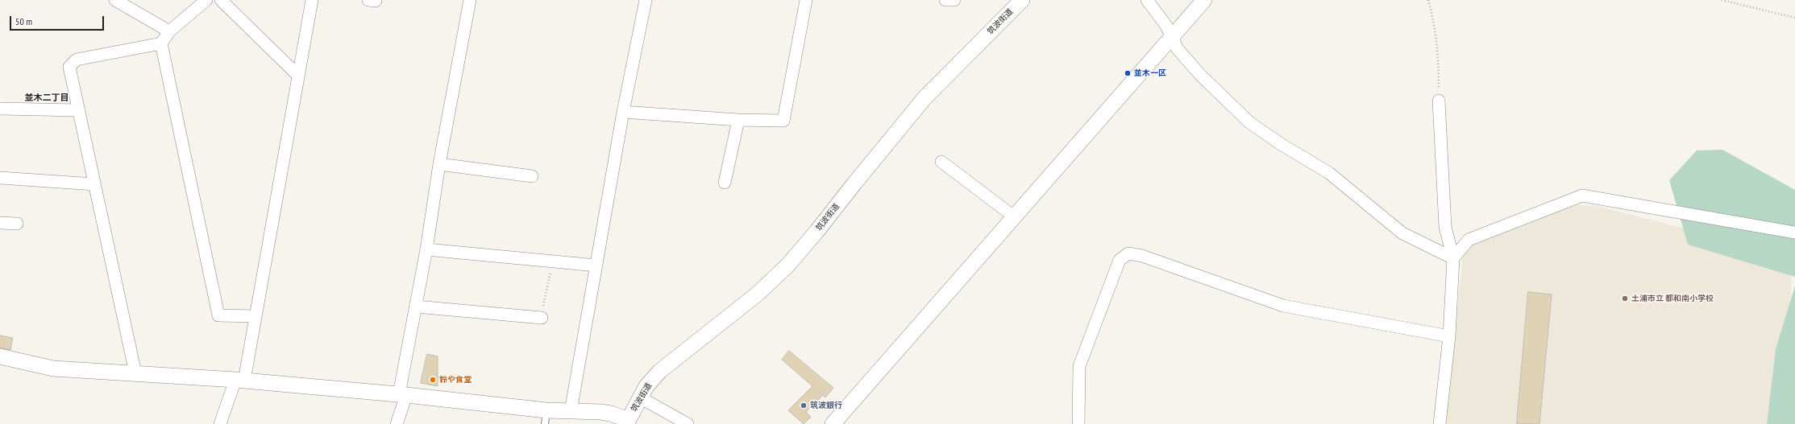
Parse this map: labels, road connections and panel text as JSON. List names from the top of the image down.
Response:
{
  "streets": {
    "street": ["筑波街道"]
  },
  "districts": ["並木二丁目"],
  "places": [
    "並木一区",
    "土浦市立 都和南小学校",
    "鈴や食堂",
    "筑波銀行"
  ],
  "scale_bar": "50 m"
}
